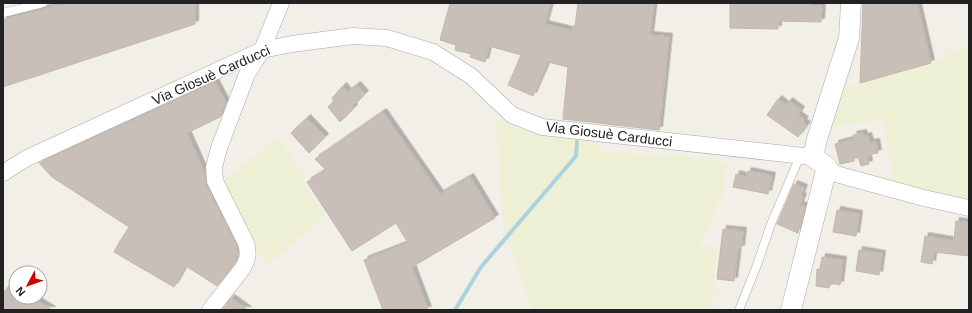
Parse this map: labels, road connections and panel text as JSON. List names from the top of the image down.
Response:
{
  "streets": {
    "street": ["Via Giosuè Carducci"]
  },
  "north": "bottom left"
}
